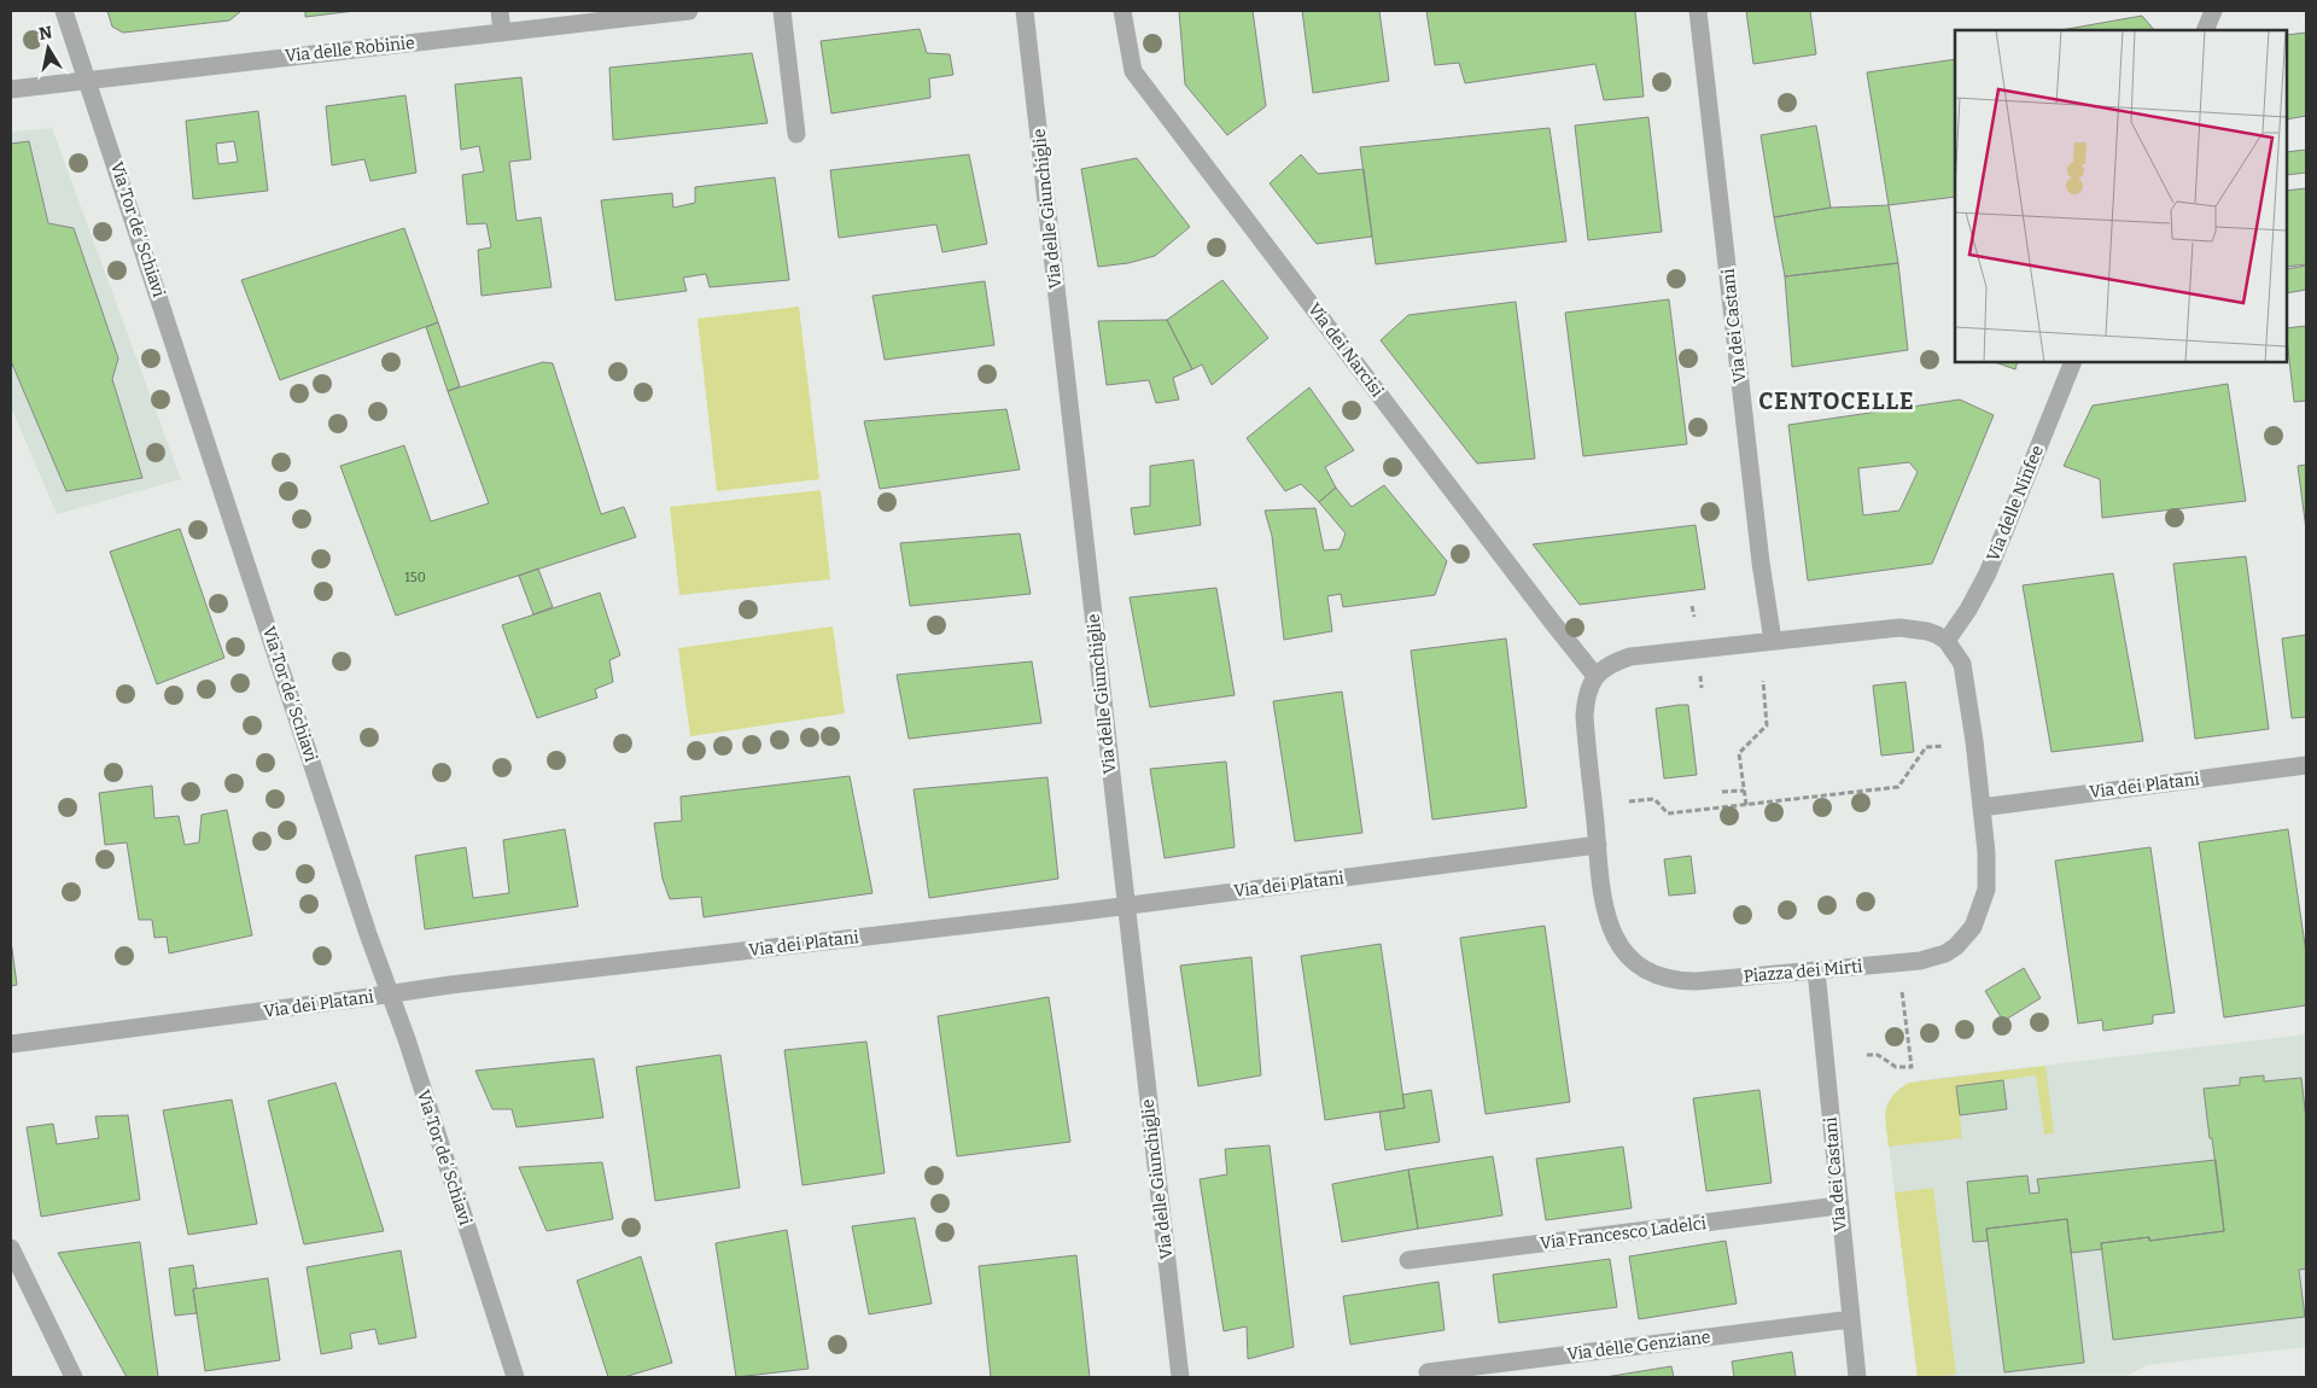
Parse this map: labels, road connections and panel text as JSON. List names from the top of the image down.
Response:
{
  "streets": {
    "street": [
      "Via delle Robinie",
      "Via delle Giunchiglie",
      "Via Tor de' Schiavi",
      "Via dei Castani",
      "Via dei Narcisi",
      "Via delle Ninfee",
      "Via dei Platani",
      "Piazza dei Mirti",
      "Via Francesco Ladelci",
      "Via delle Genziane"
    ]
  },
  "crossings": [
    ["Via delle Robinie", "Via Tor de' Schiavi"],
    ["Via delle Giunchiglie", "Via dei Platani"],
    ["Via Tor de' Schiavi", "Via dei Platani"],
    ["Via dei Castani", "Piazza dei Mirti"],
    ["Via dei Castani", "Via Francesco Ladelci"],
    ["Via dei Castani", "Via delle Genziane"],
    ["Via dei Narcisi", "Piazza dei Mirti"],
    ["Via delle Ninfee", "Piazza dei Mirti"],
    ["Via dei Platani", "Piazza dei Mirti"]
  ],
  "districts": ["CENTOCELLE"],
  "house_numbers": ["150"],
  "north": "top"
}
